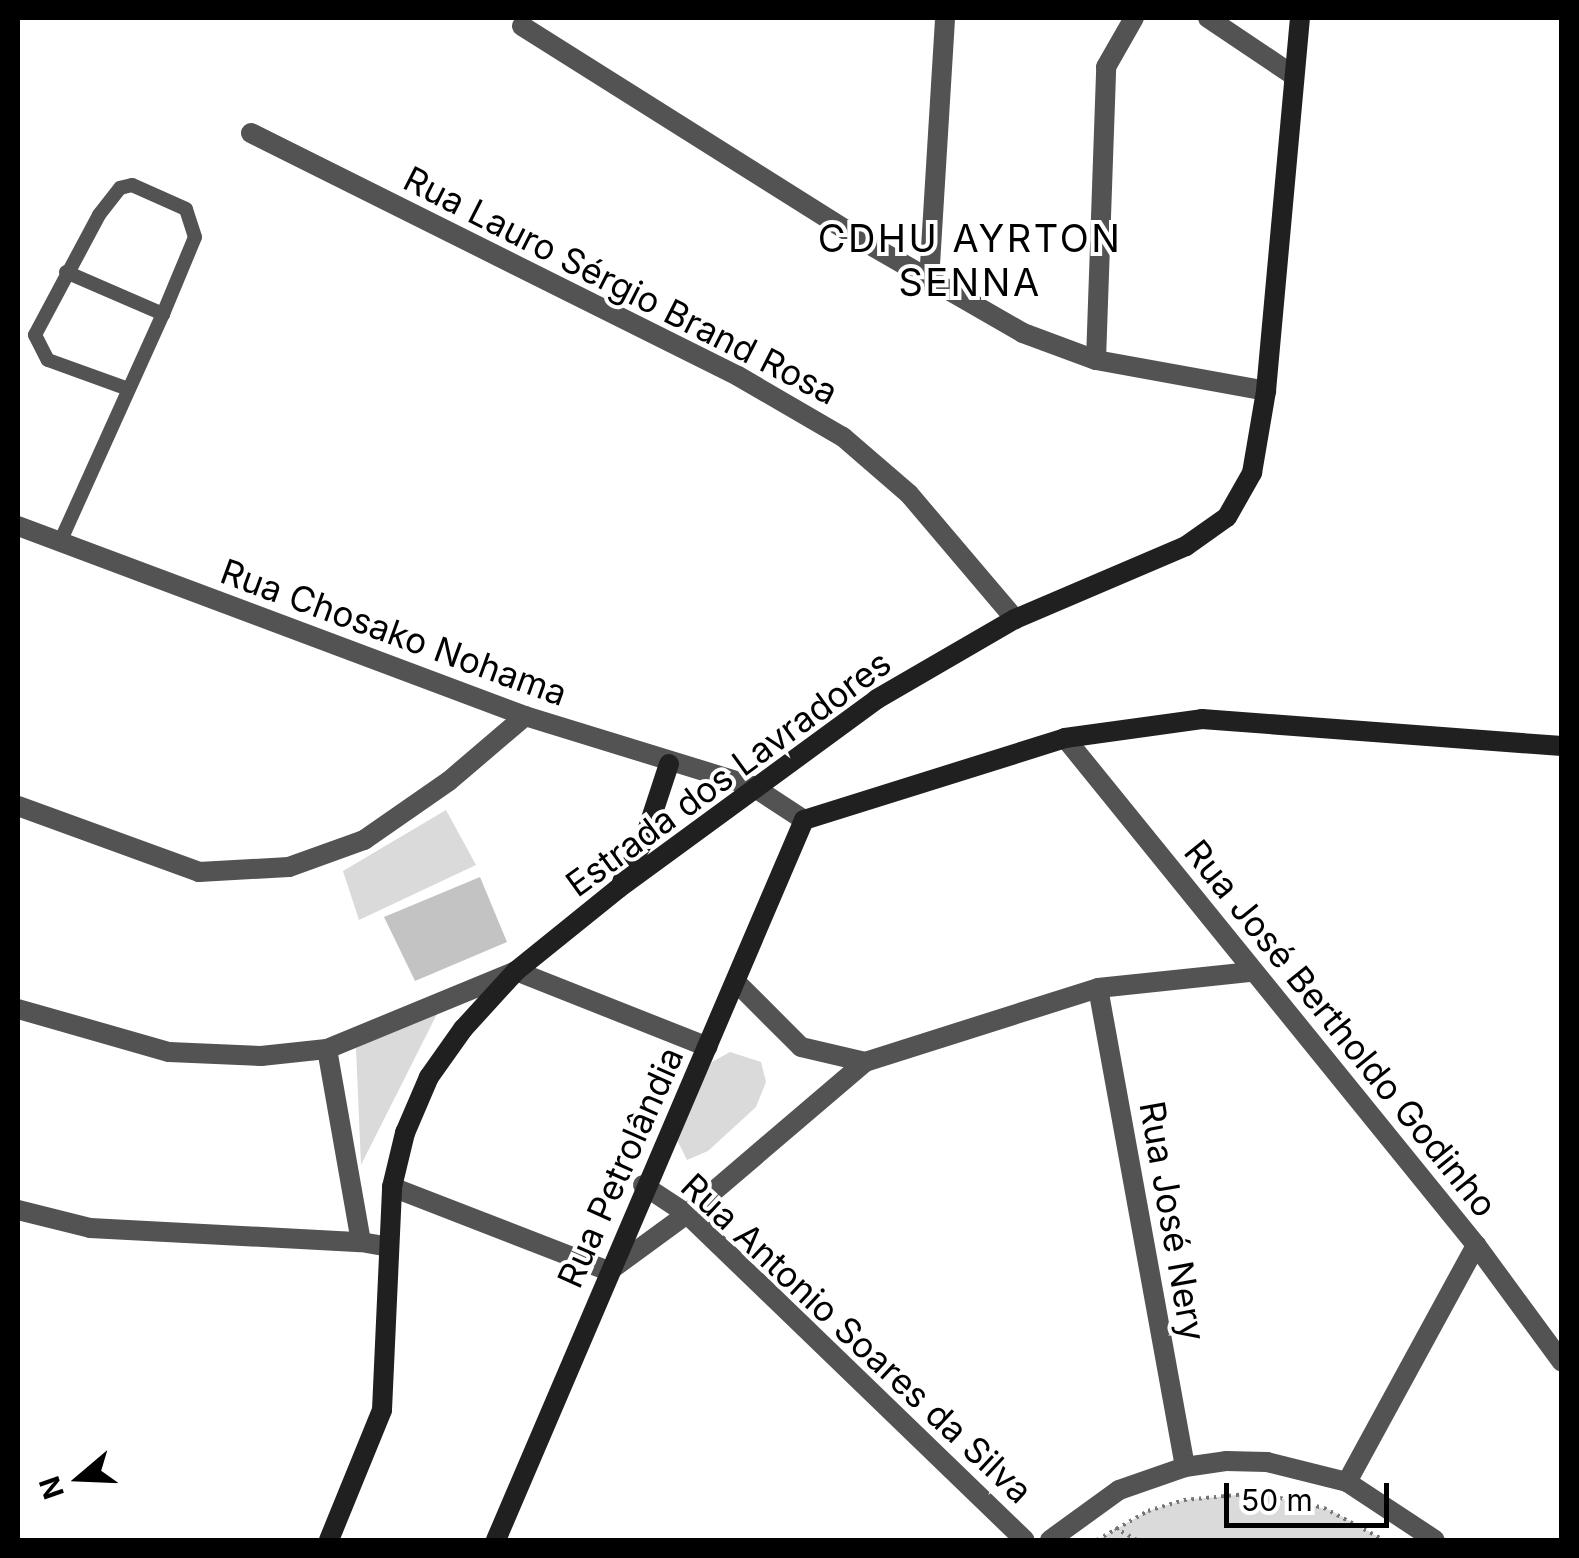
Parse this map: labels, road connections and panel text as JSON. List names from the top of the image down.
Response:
{
  "streets": {
    "street": [
      "Rua Lauro Sérgio Brand Rosa",
      "Rua Chosako Nohama",
      "Estrada dos Lavradores",
      "Rua José Bertholdo Godinho",
      "Rua Petrolândia",
      "Rua José Nery",
      "Rua Antonio Soares da Silva"
    ]
  },
  "crossings": [
    ["Rua Lauro Sérgio Brand Rosa", "Estrada dos Lavradores"],
    ["Rua Chosako Nohama", "Estrada dos Lavradores"],
    ["Rua Chosako Nohama", "Rua Petrolândia"],
    ["Rua Petrolândia", "Rua Antonio Soares da Silva"]
  ],
  "districts": ["CDHU AYRTON SENNA"],
  "scale_bar": "50 m",
  "north": "left"
}
